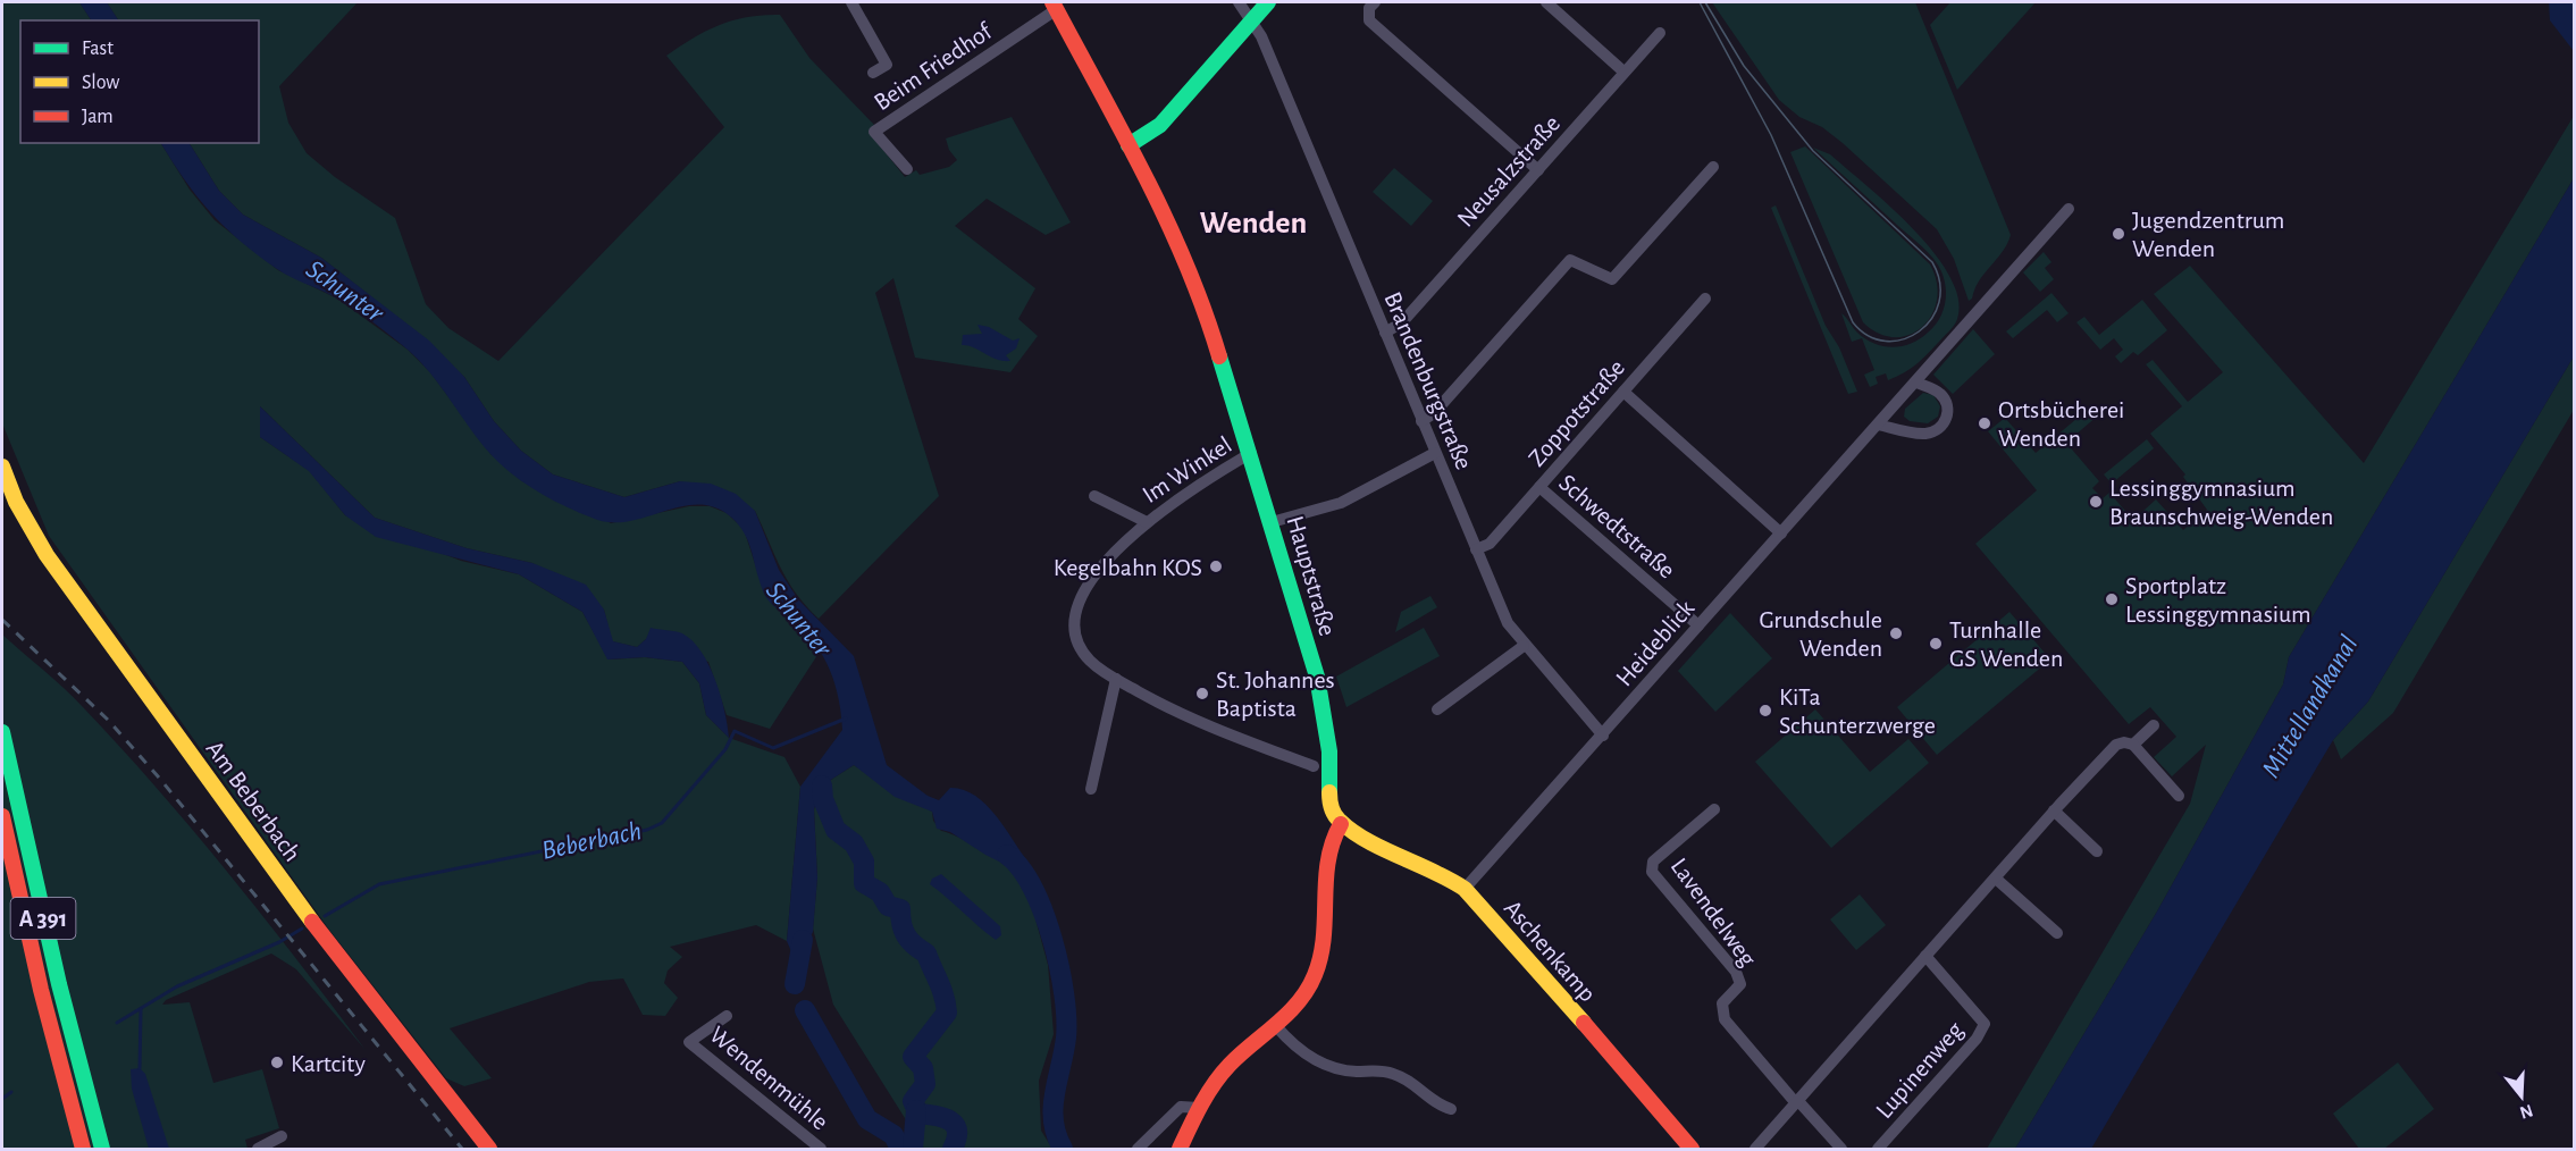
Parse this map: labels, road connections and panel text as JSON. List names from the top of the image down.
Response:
{
  "streets": {
    "main road": [
      "Hauptstraße",
      "Am Beberbach",
      "A 391",
      "Aschenkamp"
    ],
    "street": [
      "Beim Friedhof",
      "Neusalzstraße",
      "Brandenburgstraße",
      "Zoppotstraße",
      "Im Winkel",
      "Schwedtstraße",
      "Heideblick",
      "Lavendelweg",
      "Lupinenweg",
      "Wendenmühle"
    ]
  },
  "crossings": [
    ["Beim Friedhof", "Hauptstraße"],
    ["Neusalzstraße", "Brandenburgstraße"],
    ["Brandenburgstraße", "Zoppotstraße"],
    ["Brandenburgstraße", "Heideblick"],
    ["Zoppotstraße", "Schwedtstraße"],
    ["Im Winkel", "Hauptstraße"],
    ["Schwedtstraße", "Heideblick"],
    ["Hauptstraße", "Aschenkamp"],
    ["Heideblick", "Aschenkamp"]
  ],
  "districts": ["Wenden"],
  "water": ["Schunter", "Mittellandkanal", "Beberbach"],
  "places": [
    "Jugendzentrum Wenden",
    "Ortsbücherei Wenden",
    "Lessinggymnasium Braunschweig-Wenden",
    "Kegelbahn KOS",
    "Sportplatz Lessinggymnasium",
    "Grundschule Wenden",
    "Turnhalle GS Wenden",
    "St. Johannes Baptista",
    "KiTa Schunterzwerge",
    "Kartcity"
  ],
  "legend": ["Fast", "Slow", "Jam"],
  "north": "bottom"
}
